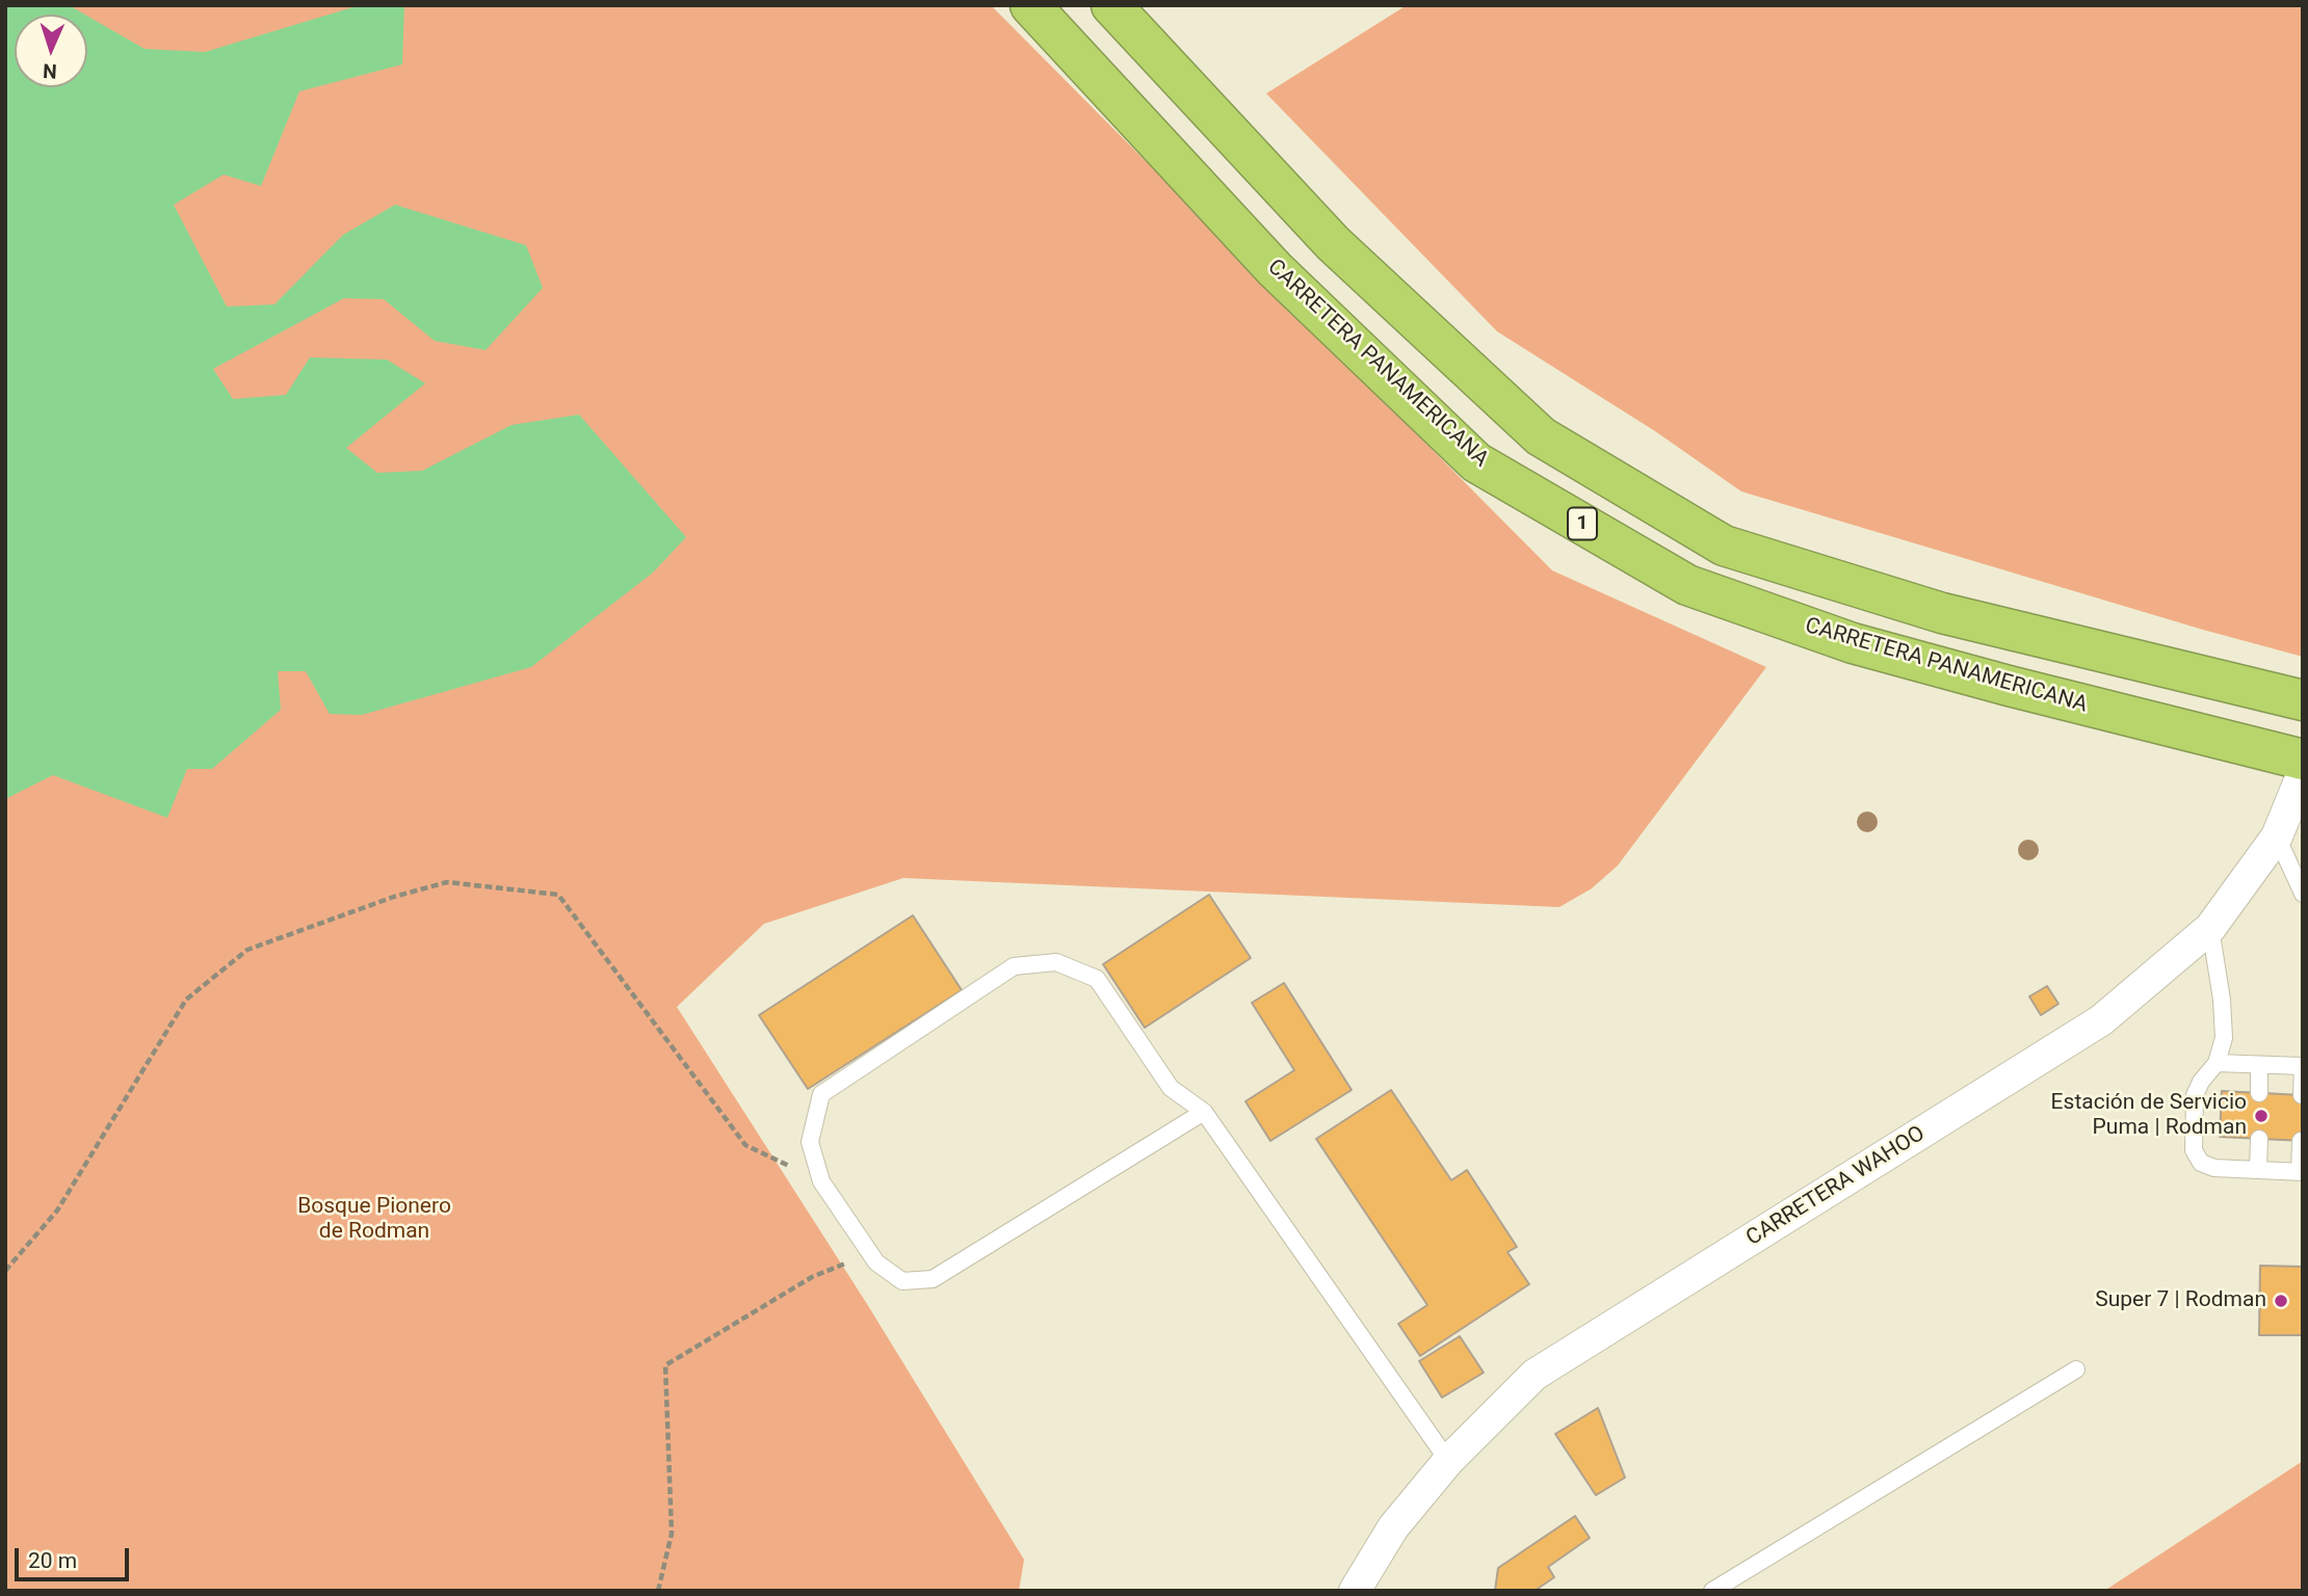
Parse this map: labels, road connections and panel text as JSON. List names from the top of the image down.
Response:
{
  "streets": {
    "highway": ["CARRETERA PANAMERICANA", "1"],
    "street": ["CARRETERA WAHOO"]
  },
  "parks": ["Bosque Pionero de Rodman"],
  "places": ["Estación de Servicio Puma | Rodman", "Super 7 | Rodman"],
  "scale_bar": "20 m",
  "north": "bottom"
}
